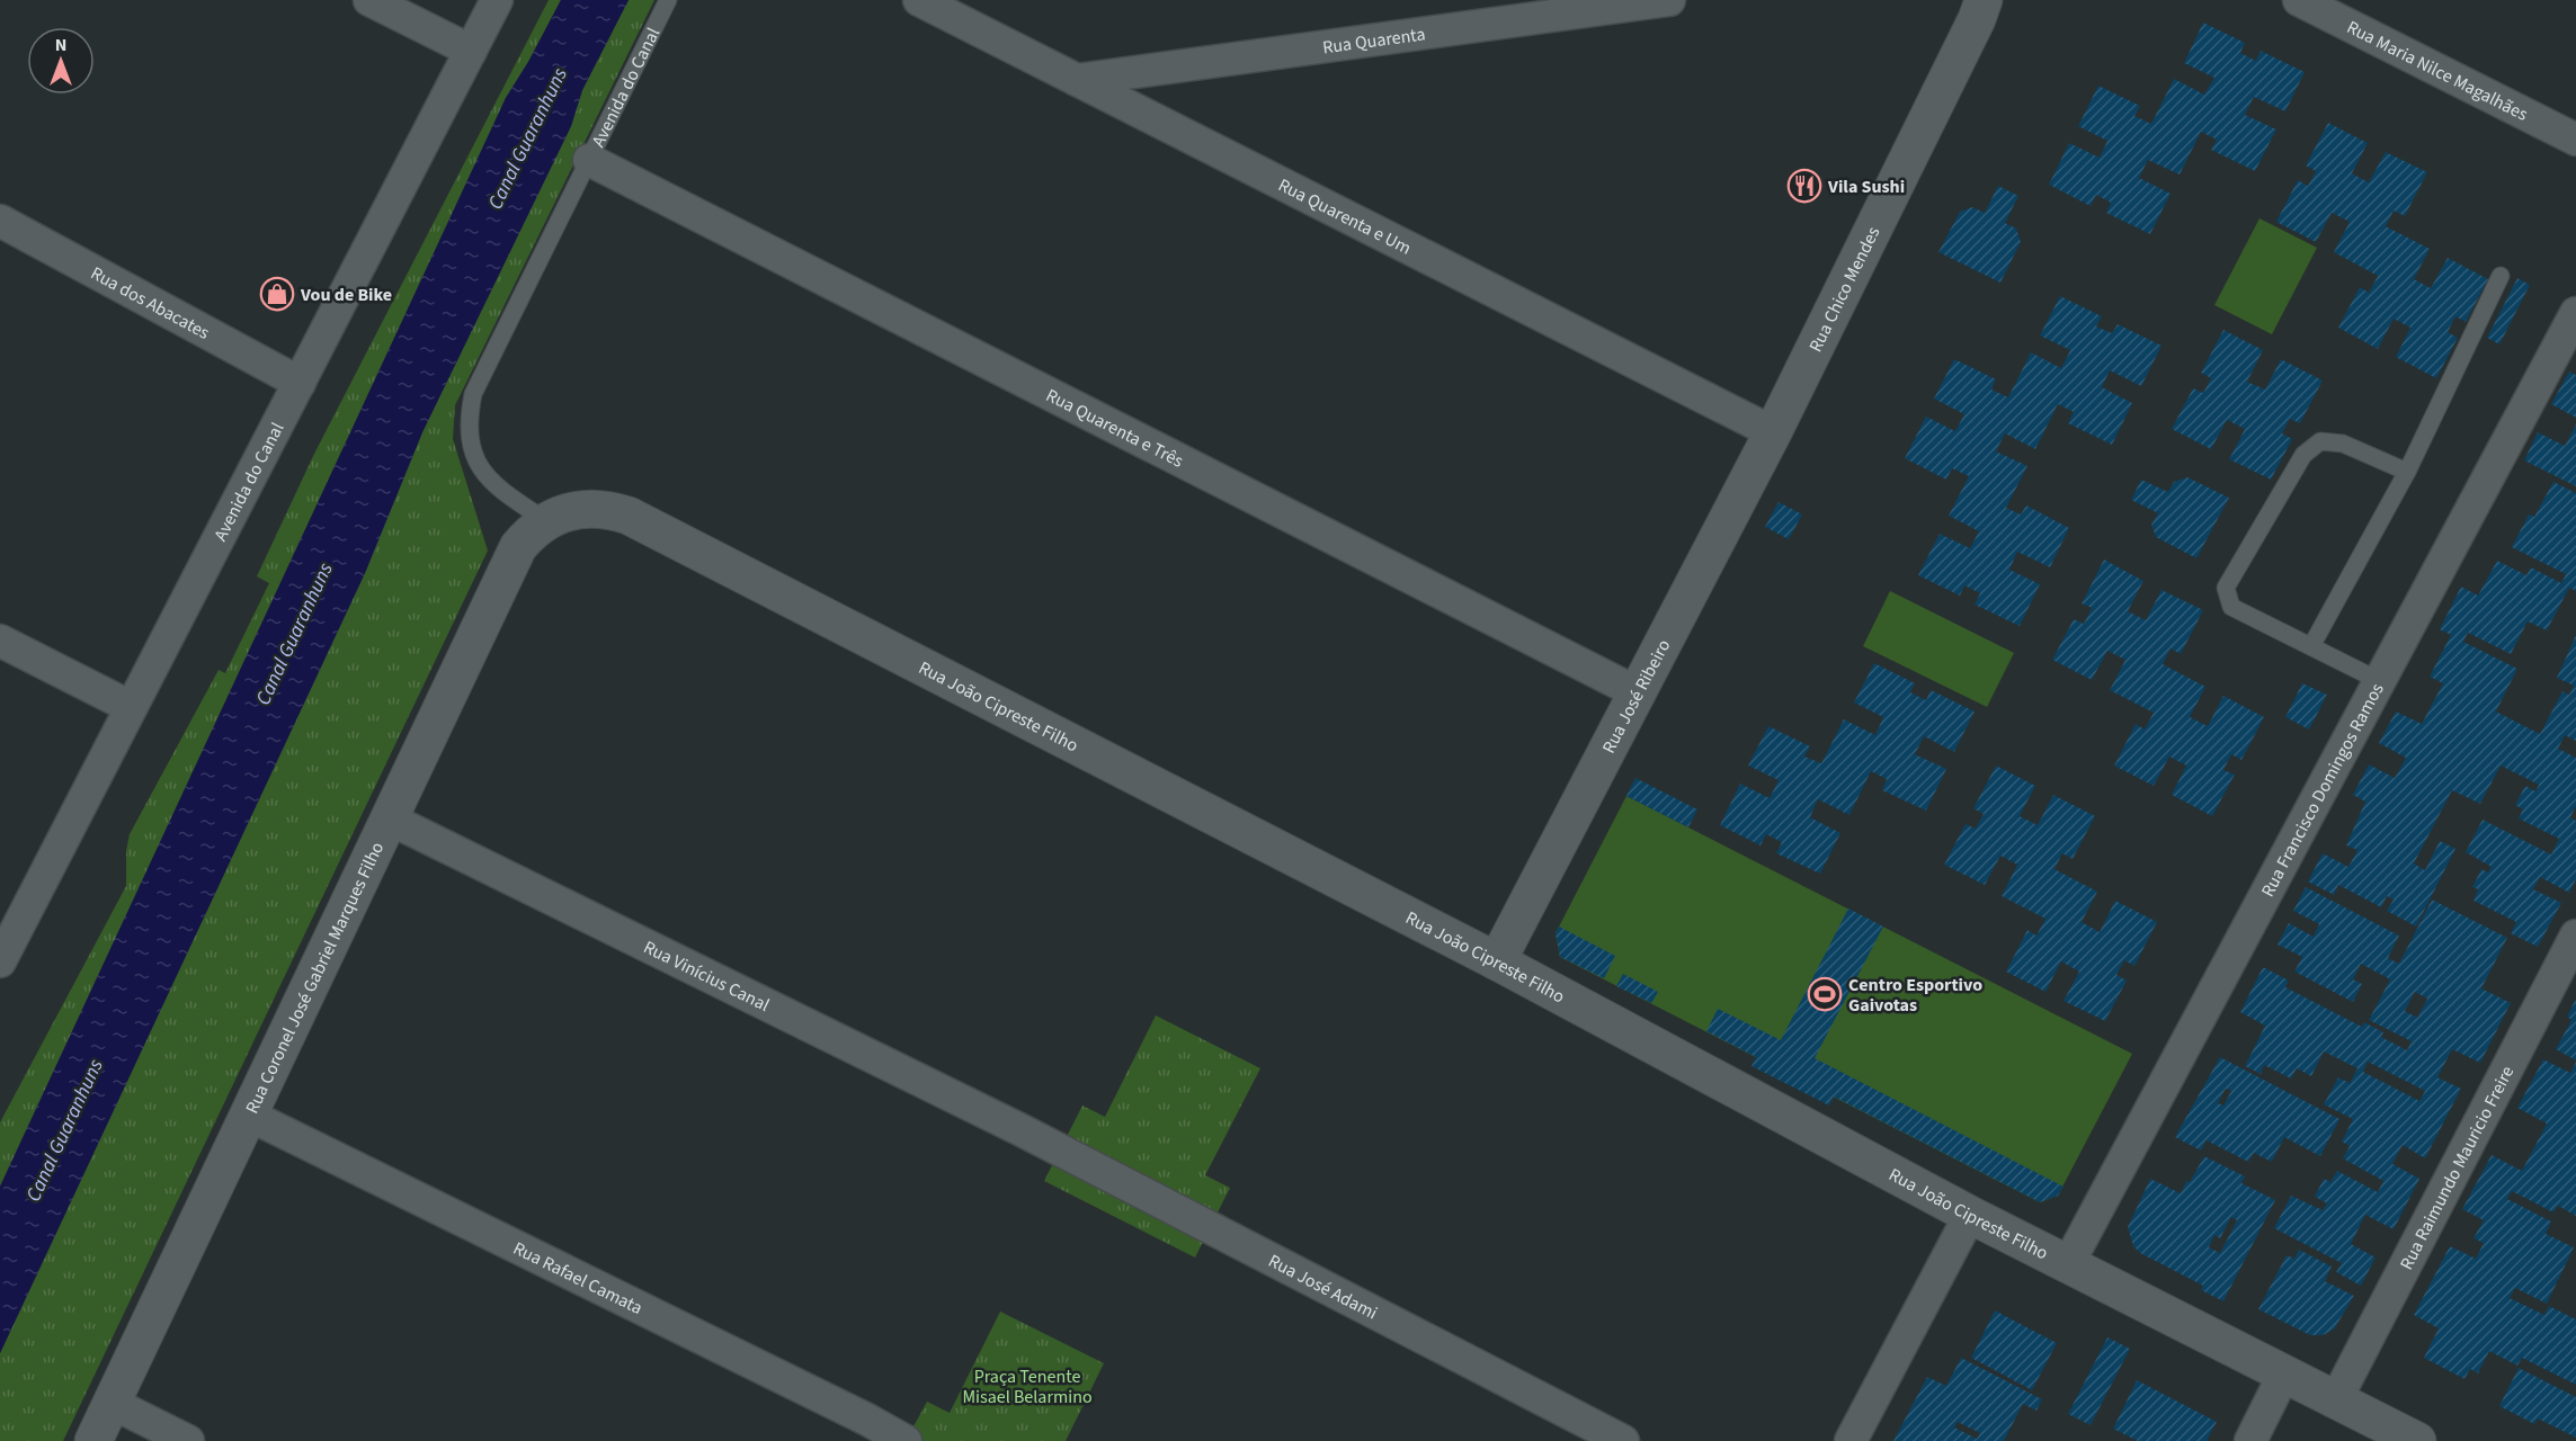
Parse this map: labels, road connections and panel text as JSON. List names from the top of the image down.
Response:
{
  "streets": {
    "street": [
      "Rua Quarenta",
      "Rua Maria Nilce Magalhães",
      "Avenida do Canal",
      "Rua Quarenta e Um",
      "Rua Chico Mendes",
      "Rua dos Abacates",
      "Rua Quarenta e Três",
      "Rua José Ribeiro",
      "Rua João Cipreste Filho",
      "Rua Francisco Domingos Ramos",
      "Rua Vinícius Canal",
      "Rua Coronel José Gabriel Marques Filho",
      "Rua Raimundo Mauricio Freire",
      "Rua Rafael Camata",
      "Rua José Adami"
    ]
  },
  "crossings": [
    ["Rua Quarenta", "Rua Quarenta e Um"],
    ["Avenida do Canal", "Rua dos Abacates"],
    ["Avenida do Canal", "Rua Quarenta e Três"],
    ["Avenida do Canal", "Rua João Cipreste Filho"],
    ["Avenida do Canal", "Rua Coronel José Gabriel Marques Filho"],
    ["Rua Quarenta e Um", "Rua Chico Mendes"],
    ["Rua Quarenta e Um", "Rua José Ribeiro"],
    ["Rua Chico Mendes", "Rua José Ribeiro"],
    ["Rua Quarenta e Três", "Rua José Ribeiro"],
    ["Rua José Ribeiro", "Rua João Cipreste Filho"],
    ["Rua João Cipreste Filho", "Rua Francisco Domingos Ramos"],
    ["Rua João Cipreste Filho", "Rua Coronel José Gabriel Marques Filho"],
    ["Rua João Cipreste Filho", "Rua Raimundo Mauricio Freire"],
    ["Rua Vinícius Canal", "Rua Coronel José Gabriel Marques Filho"],
    ["Rua Vinícius Canal", "Rua José Adami"],
    ["Rua Coronel José Gabriel Marques Filho", "Rua Rafael Camata"]
  ],
  "water": ["Canal Guaranhuns"],
  "parks": ["Praça Tenente Misael Belarmino"],
  "places": {
    "restaurant": ["Vila Sushi"],
    "shop": ["Vou de Bike"],
    "sports": ["Centro Esportivo Gaivotas"]
  },
  "north": "top"
}
